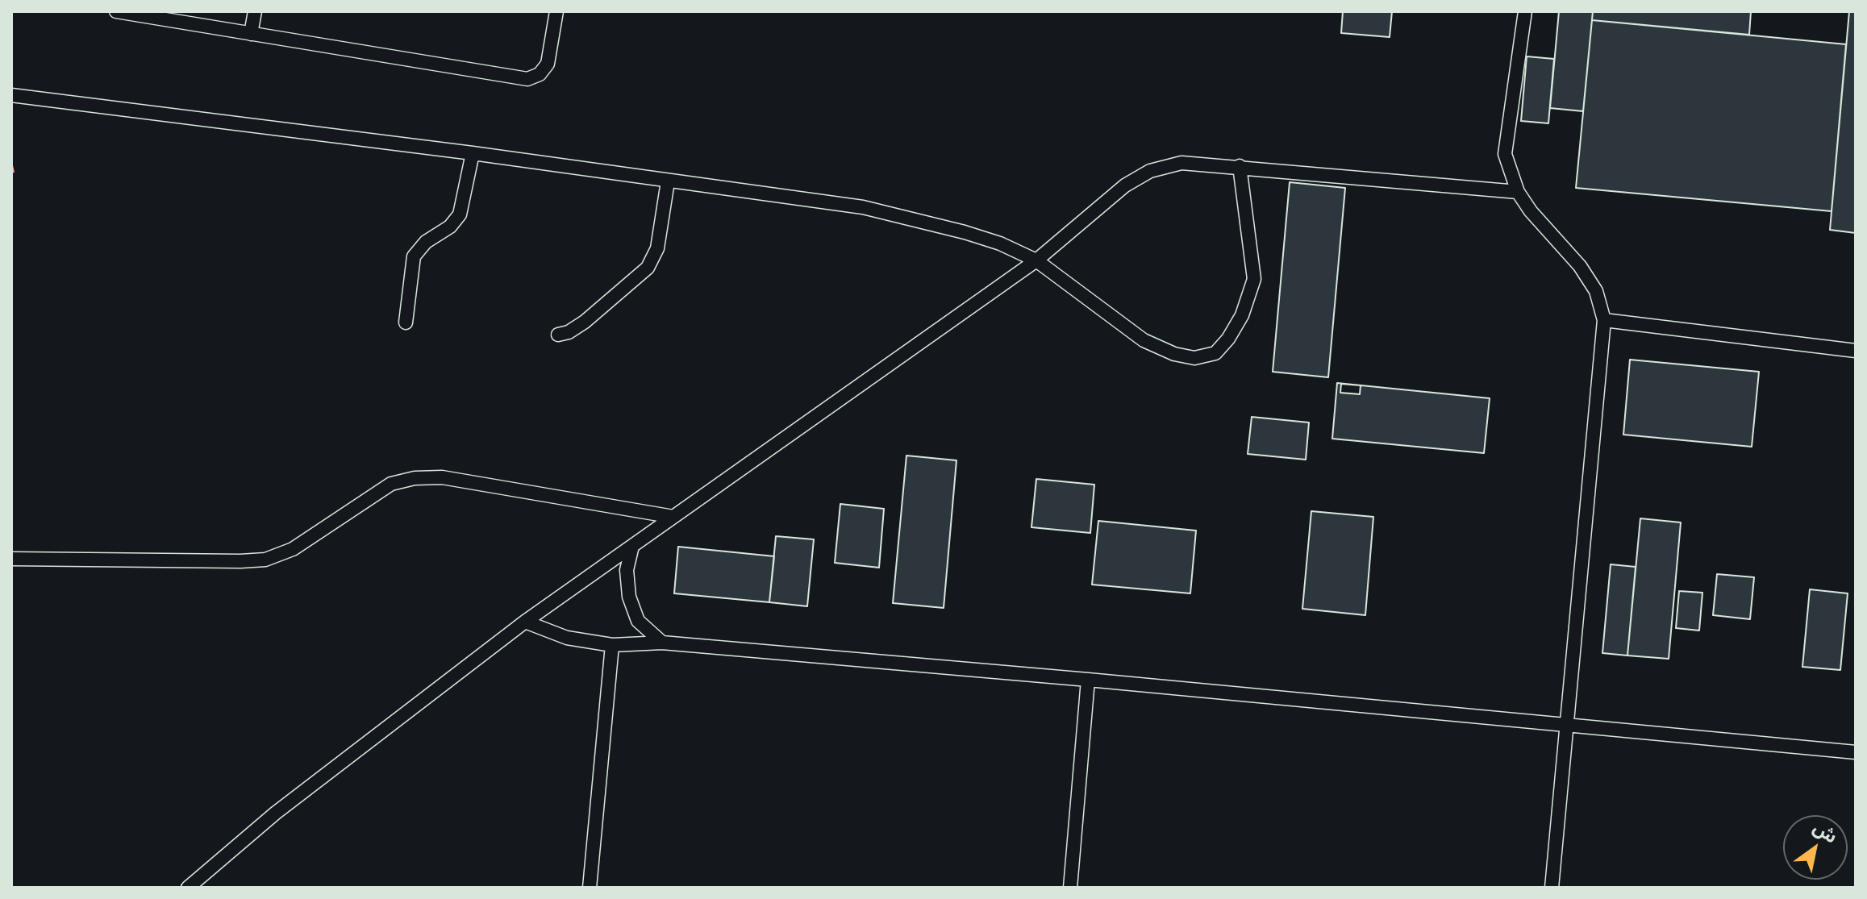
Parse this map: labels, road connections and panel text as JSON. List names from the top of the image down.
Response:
{
  "north": "top right"
}
